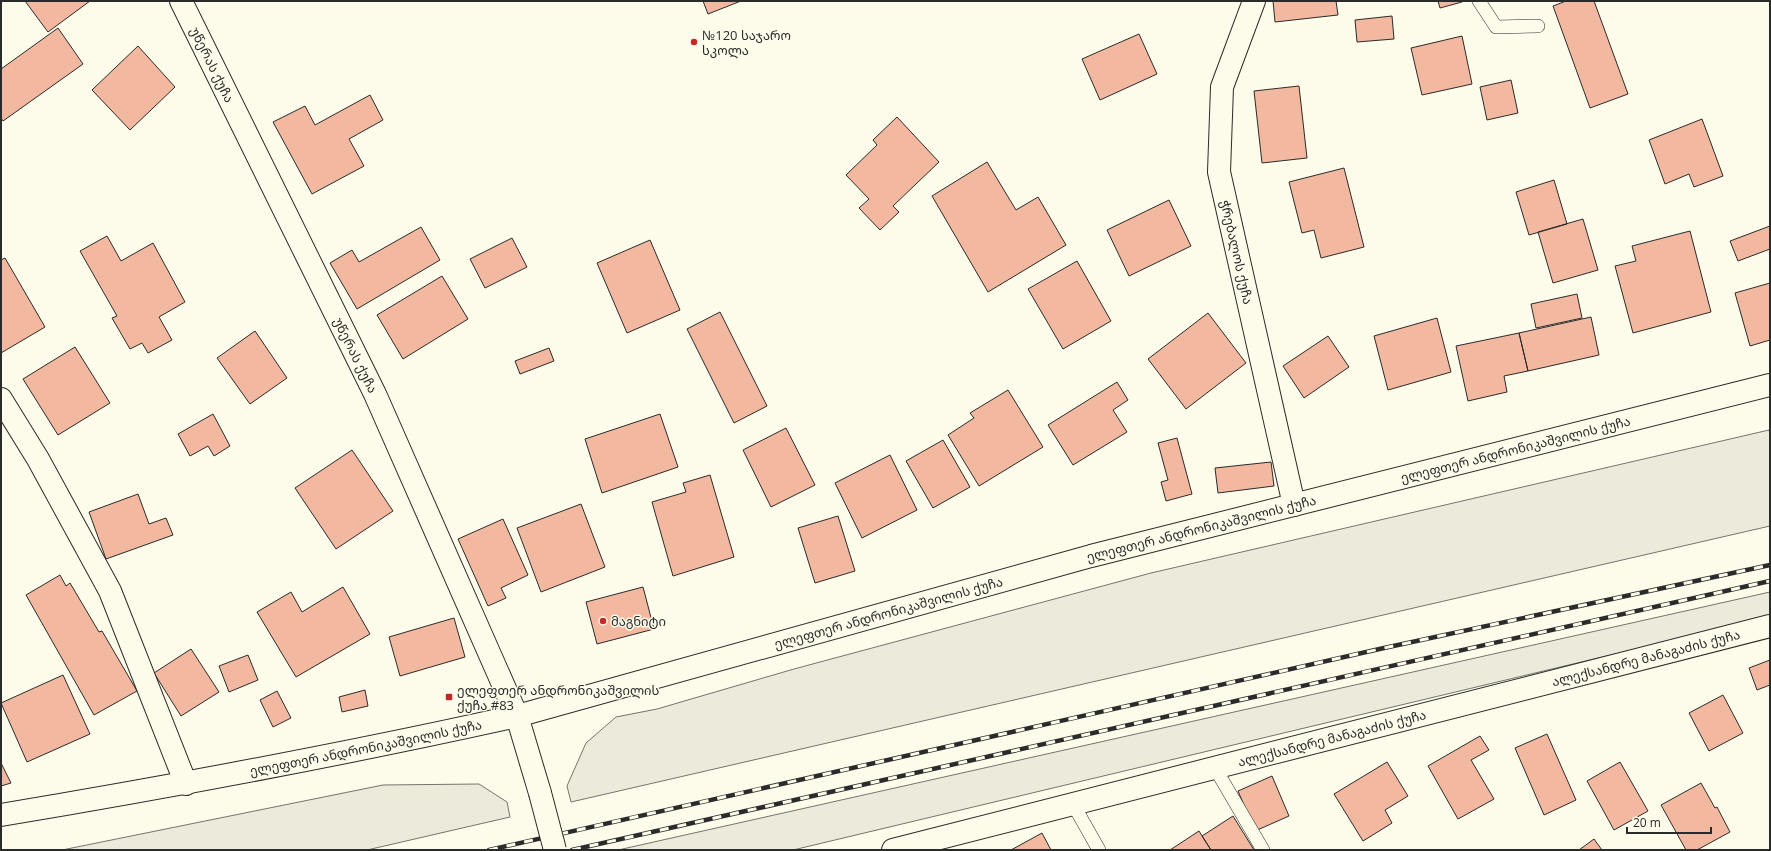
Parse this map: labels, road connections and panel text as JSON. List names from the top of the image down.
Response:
{
  "streets": {
    "street": [
      "უწერას ქუჩა",
      "ჭრებალოს ქუჩა",
      "ელეფთერ ანდრონიკაშვილის ქუჩა",
      "ალექსანდრე მანაგაძის ქუჩა"
    ]
  },
  "crossings": [
    ["უწერას ქუჩა", "ელეფთერ ანდრონიკაშვილის ქუჩა"],
    ["ჭრებალოს ქუჩა", "ელეფთერ ანდრონიკაშვილის ქუჩა"]
  ],
  "places": {
    "other": ["№120 საჯარო სკოლა", "მაგნიტი"],
    "transit": ["ელეფთერ ანდრონიკაშვილის ქუჩა #83"]
  },
  "scale_bar": "20 m"
}
